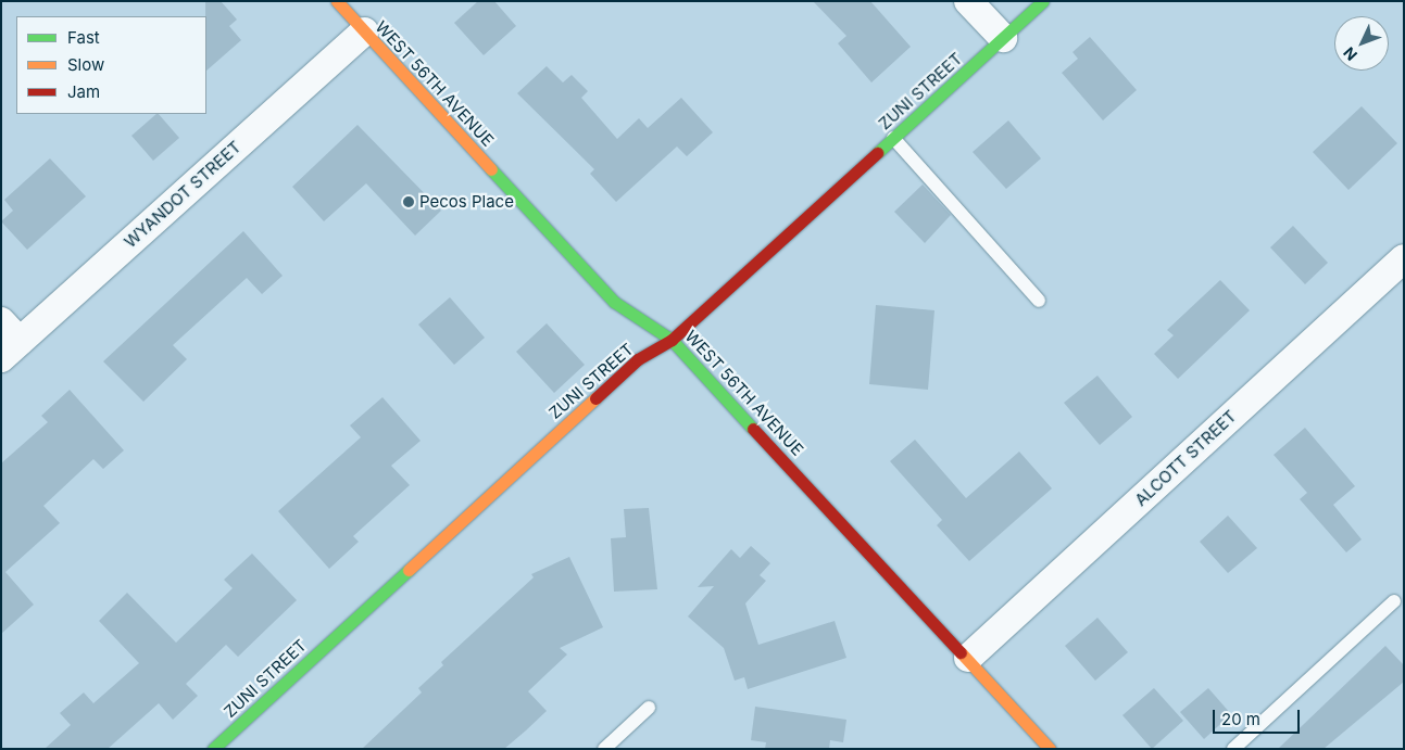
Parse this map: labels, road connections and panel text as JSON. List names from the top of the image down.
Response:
{
  "streets": {
    "street": [
      "WEST 56TH AVENUE",
      "ZUNI STREET",
      "WYANDOT STREET",
      "ALCOTT STREET"
    ]
  },
  "crossings": [
    ["WEST 56TH AVENUE", "ZUNI STREET"],
    ["WEST 56TH AVENUE", "WYANDOT STREET"],
    ["WEST 56TH AVENUE", "ALCOTT STREET"]
  ],
  "places": ["Pecos Place"],
  "legend": ["Fast", "Slow", "Jam"],
  "scale_bar": "20 m",
  "north": "bottom left"
}
